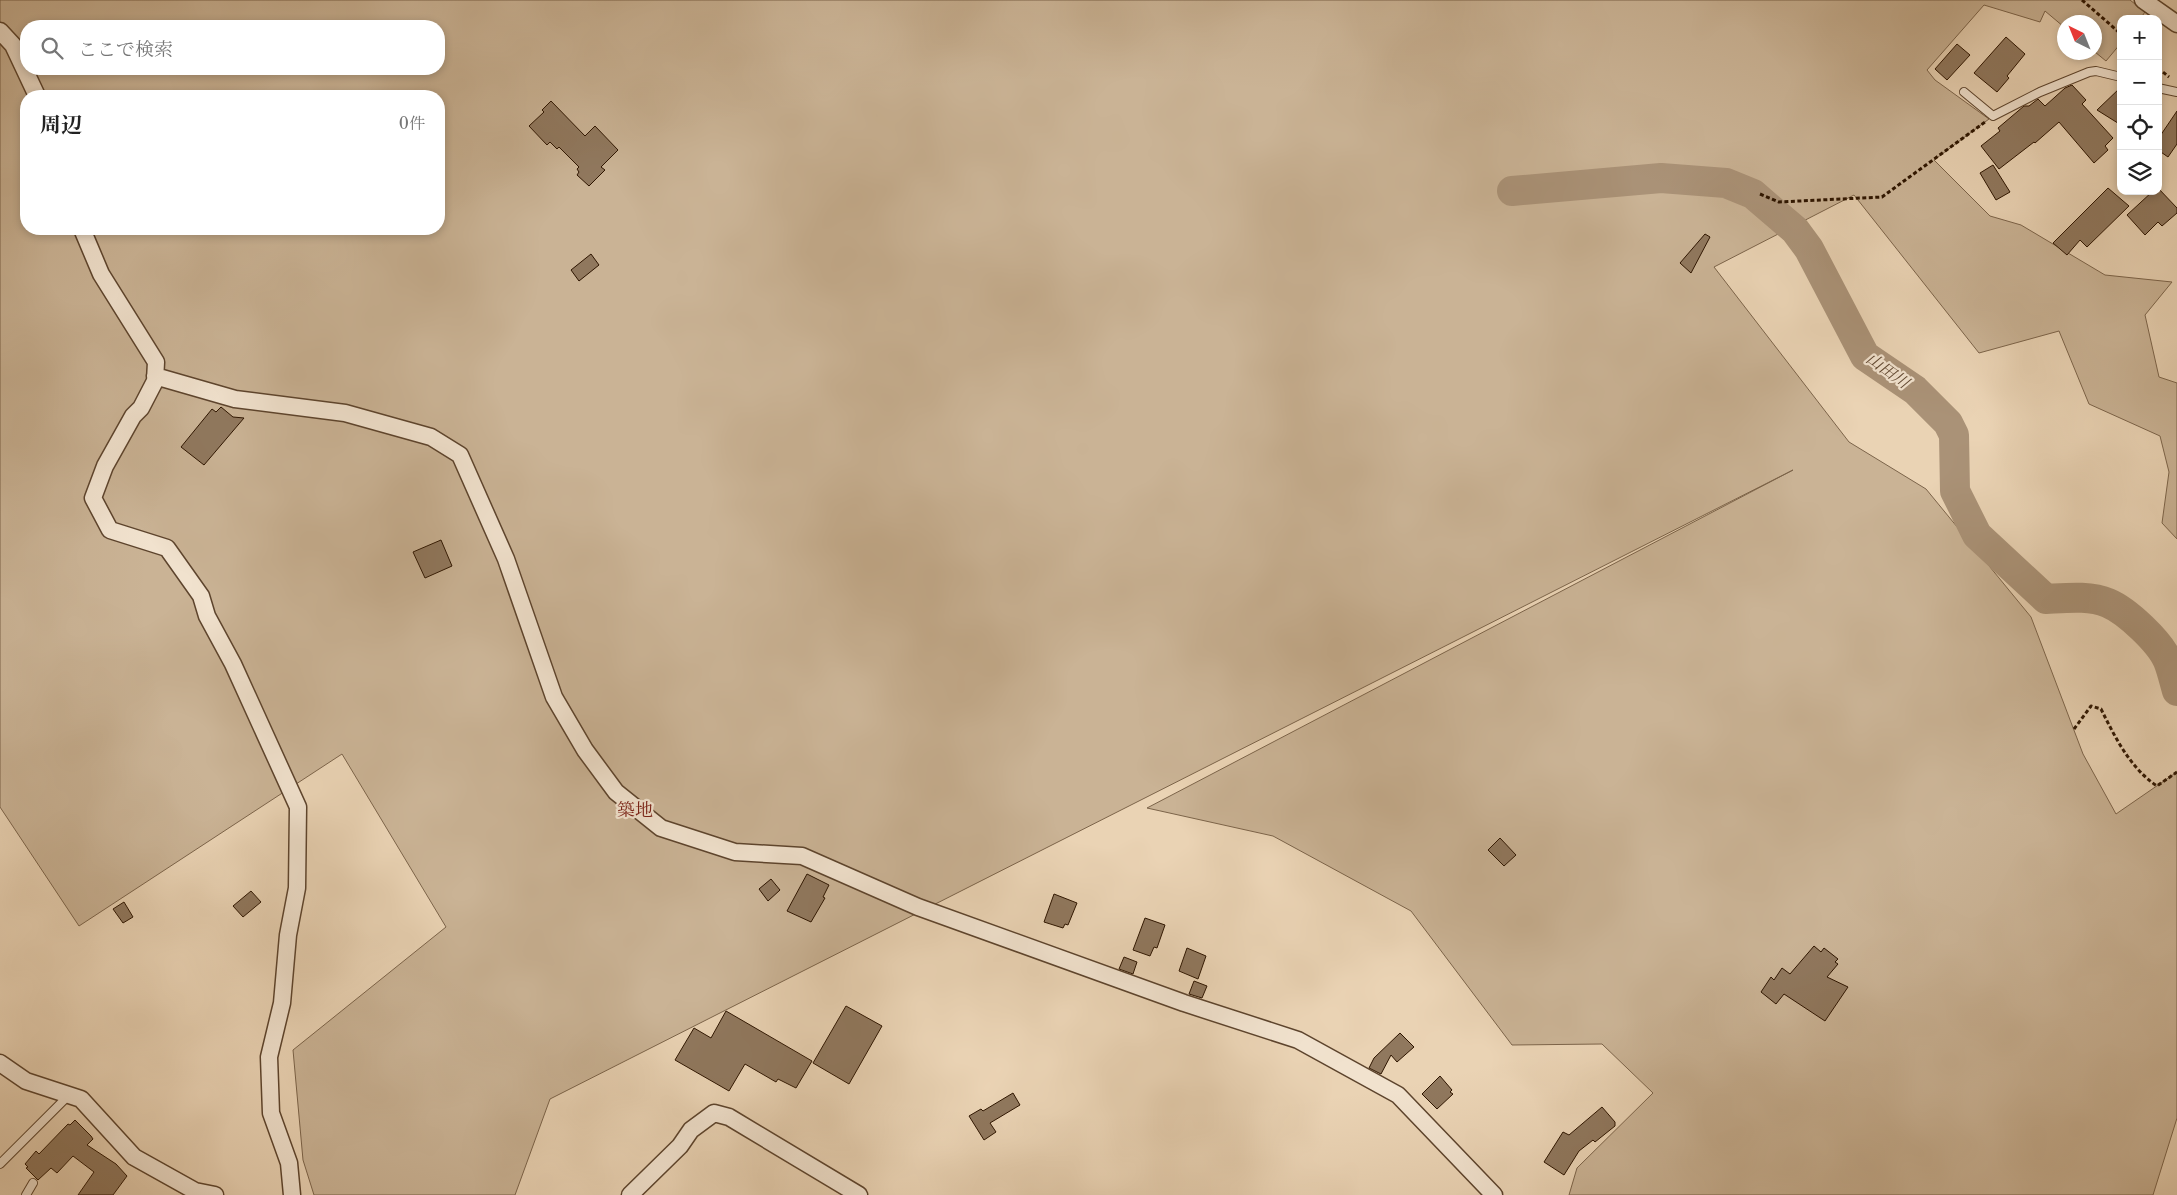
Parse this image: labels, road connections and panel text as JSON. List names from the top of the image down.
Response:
{
  "districts": ["築地"],
  "water": ["山田川"],
  "north": "top left",
  "page": {
    "map_buttons": ["+", "−"],
    "search": "ここで検索",
    "heading": ["周辺", "0件"]
  }
}
